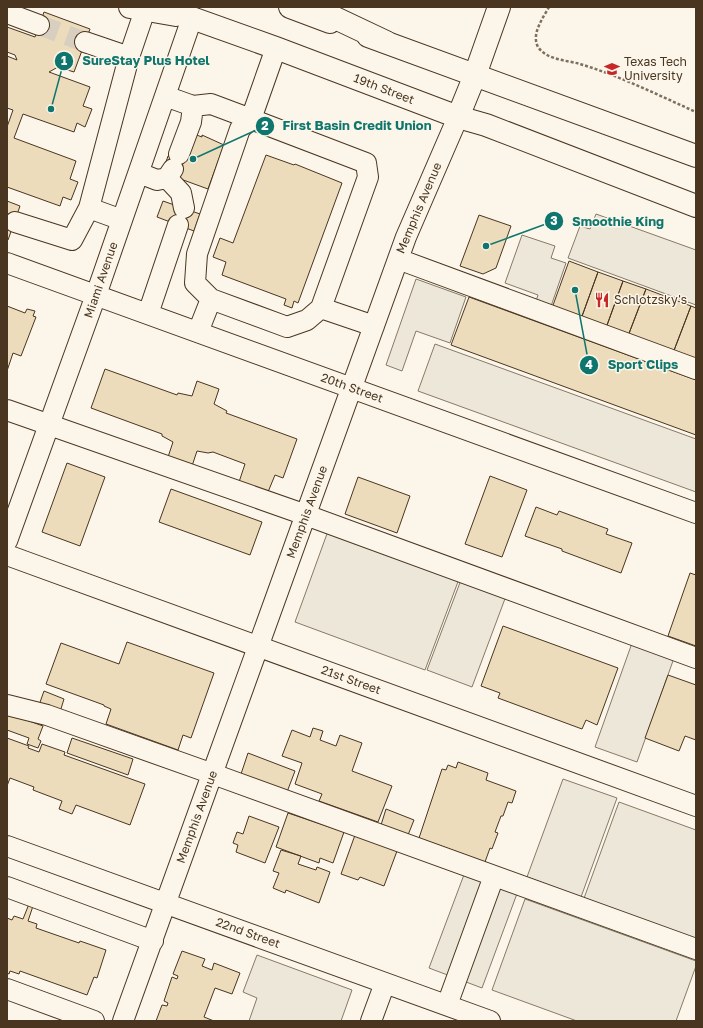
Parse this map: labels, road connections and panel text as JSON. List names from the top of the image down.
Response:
{
  "streets": {
    "main road": ["19th Street", "Memphis Avenue"],
    "street": [
      "Miami Avenue",
      "20th Street",
      "21st Street",
      "22nd Street"
    ]
  },
  "crossings": [
    ["19th Street", "Memphis Avenue"],
    ["19th Street", "Miami Avenue"],
    ["Memphis Avenue", "20th Street"],
    ["Memphis Avenue", "21st Street"],
    ["Memphis Avenue", "22nd Street"],
    ["Miami Avenue", "20th Street"]
  ],
  "places": {
    "school or university": ["Texas Tech University"],
    "other": [
      "SureStay Plus Hotel",
      "First Basin Credit Union",
      "Smoothie King",
      "Sport Clips"
    ],
    "restaurant": ["Schlotzsky's"]
  }
}
